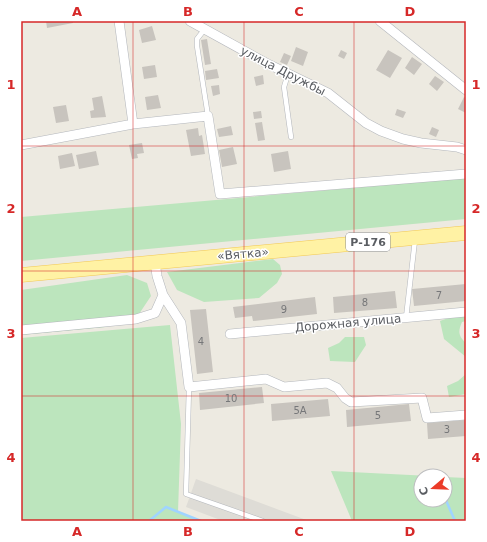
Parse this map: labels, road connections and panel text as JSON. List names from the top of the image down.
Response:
{
  "streets": {
    "main road": ["Р-176", "«Вятка»"],
    "street": ["улица Дружбы", "Дорожная улица"]
  },
  "house_numbers": [
    "7",
    "8",
    "9",
    "4",
    "10",
    "5А",
    "5",
    "3"
  ],
  "north": "left",
  "grid": {
    "columns": [
      "A",
      "B",
      "C",
      "D"
    ],
    "rows": [
      "1",
      "2",
      "3",
      "4"
    ]
  }
}
